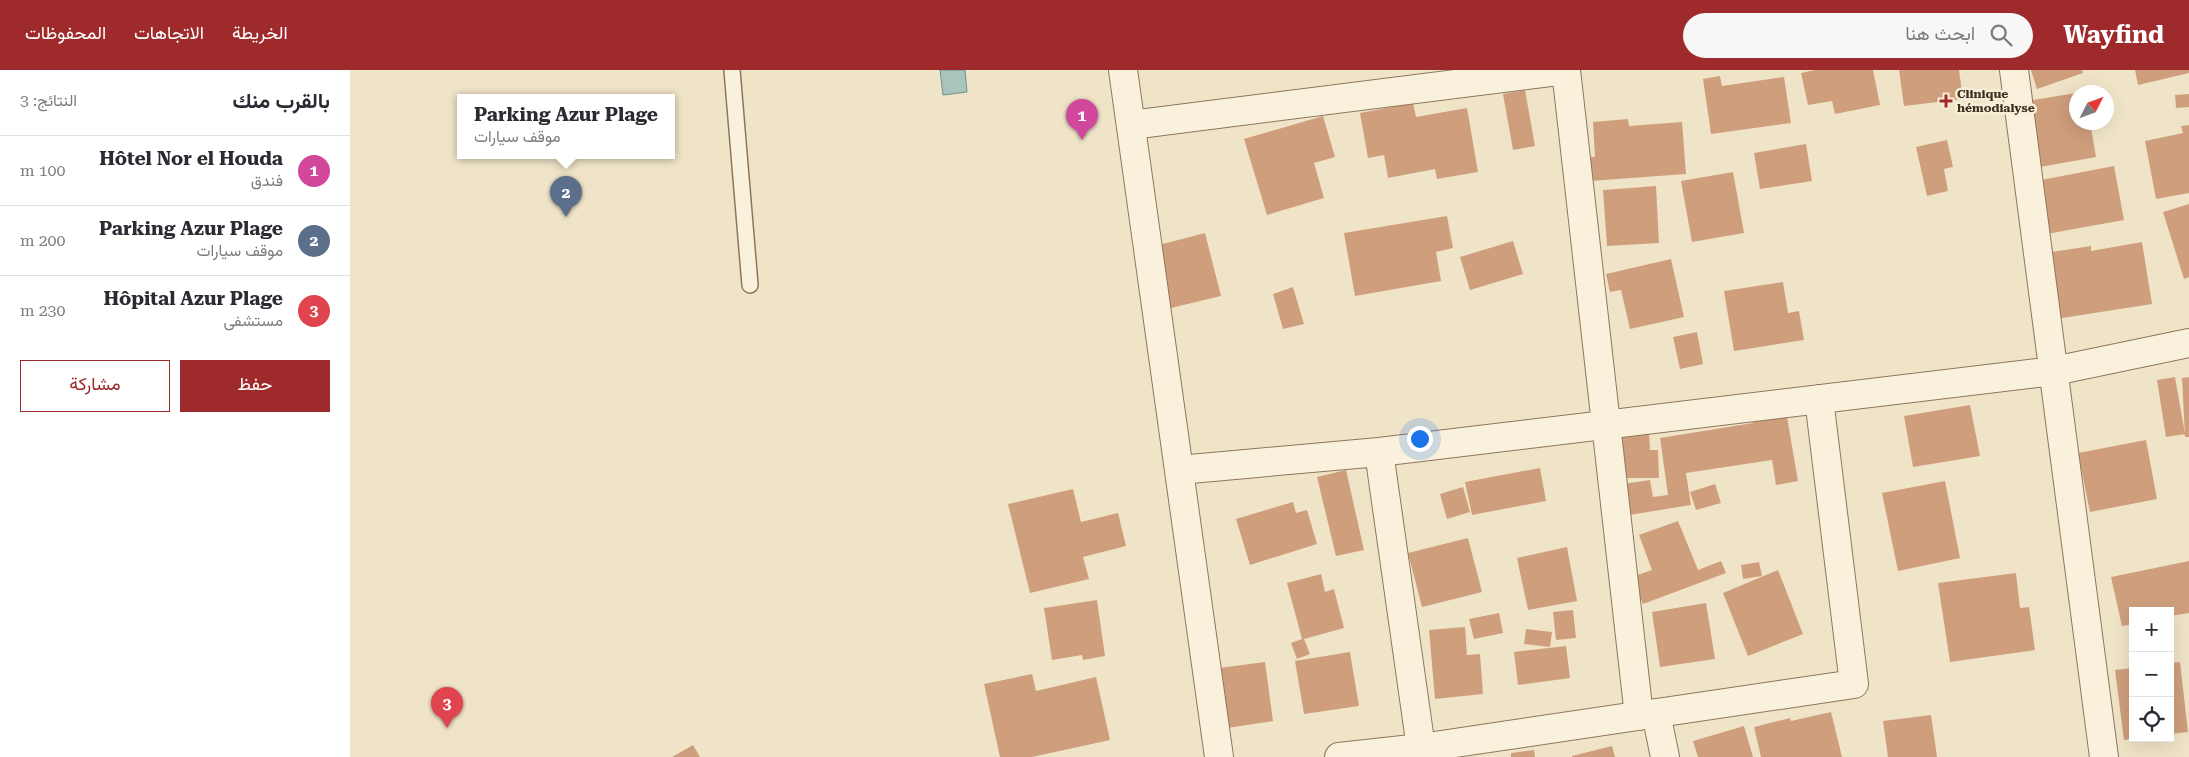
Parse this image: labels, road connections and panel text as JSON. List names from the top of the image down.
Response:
{
  "places": {
    "health": ["Clinique hémodialyse"]
  },
  "north": "top right",
  "page": {
    "header": "Wayfind",
    "search": "ابحث هنا",
    "nav": ["الخريطة", "الاتجاهات", "المحفوظات"],
    "heading": ["بالقرب منك", "النتائج: 3"],
    "popup": ["Parking Azur Plage", "موقف سيارات"],
    "pins": ["1", "2", "3"],
    "list": [
      {
        "mark": "1",
        "name": "Hôtel Nor el Houda",
        "note": "فندق",
        "value": "100 m"
      },
      {
        "mark": "2",
        "name": "Parking Azur Plage",
        "note": "موقف سيارات",
        "value": "200 m"
      },
      {
        "mark": "3",
        "name": "Hôpital Azur Plage",
        "note": "مستشفى",
        "value": "230 m"
      }
    ],
    "buttons": ["حفظ", "مشاركة"],
    "map_buttons": ["+", "−"]
  }
}
